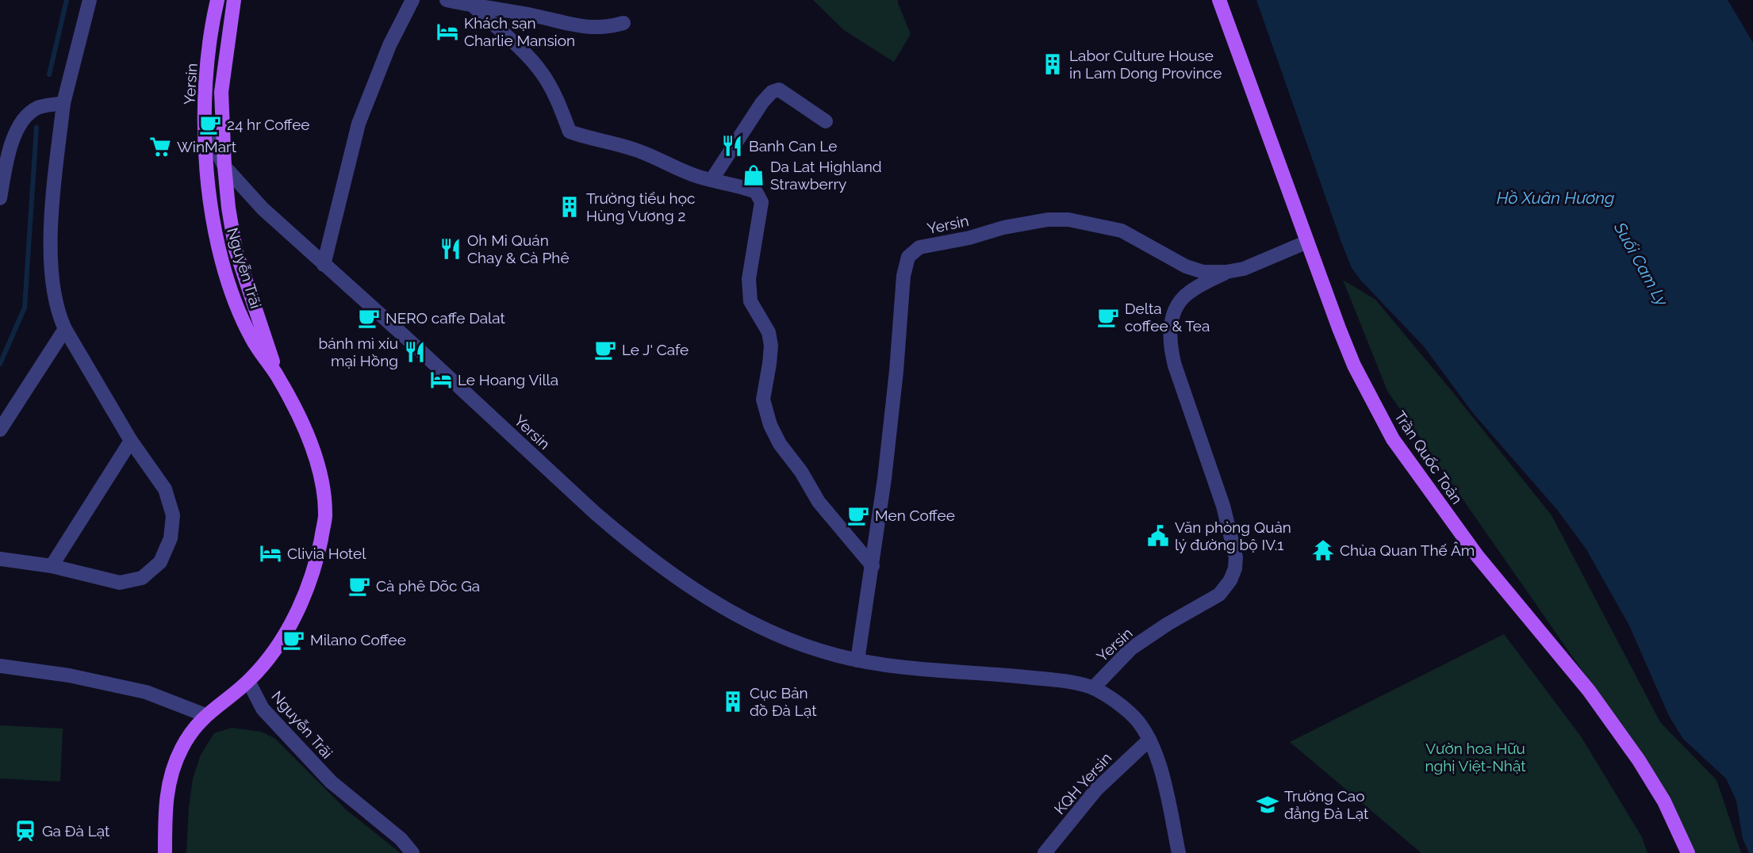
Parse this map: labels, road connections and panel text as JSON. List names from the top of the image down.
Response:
{
  "streets": {
    "main road": ["Yersin", "Nguyễn Trãi", "Trần Quốc Toản"],
    "street": ["KQH Yersin"]
  },
  "crossings": [
    ["Yersin", "Nguyễn Trãi"],
    ["Yersin", "Trần Quốc Toản"],
    ["Yersin", "KQH Yersin"]
  ],
  "water": ["Hồ Xuân Hương", "Suối Cam Ly"],
  "parks": ["Vườn hoa Hữu nghị Việt-Nhật"],
  "places": {
    "hotel": ["Khách sạn Charlie Mansion", "Le Hoang Villa", "Clivia Hotel"],
    "building": ["Labor Culture House in Lam Dong Province", "Trường tiểu học Hùng Vương 2", "Cục Bản đồ Đà Lạt"],
    "cafe": [
      "24 hr Coffee",
      "Delta coffee & Tea",
      "NERO caffe Dalat",
      "Le J' Cafe",
      "Men Coffee",
      "Cà phê Dõc Ga",
      "Milano Coffee"
    ],
    "restaurant": ["Banh Can Le", "Oh Mi Quán Chay & Cà Phê", "bánh mì xíu mại Hồng"],
    "supermarket": ["WinMart"],
    "shop": ["Da Lat Highland Strawberry"],
    "public building": ["Văn phòng Quản lý đường bộ IV.1"],
    "temple": ["Chùa Quan Thế Âm"],
    "school or university": ["Trường Cao đẳng Đà Lạt"],
    "station": ["Ga Đà Lạt"]
  }
}
